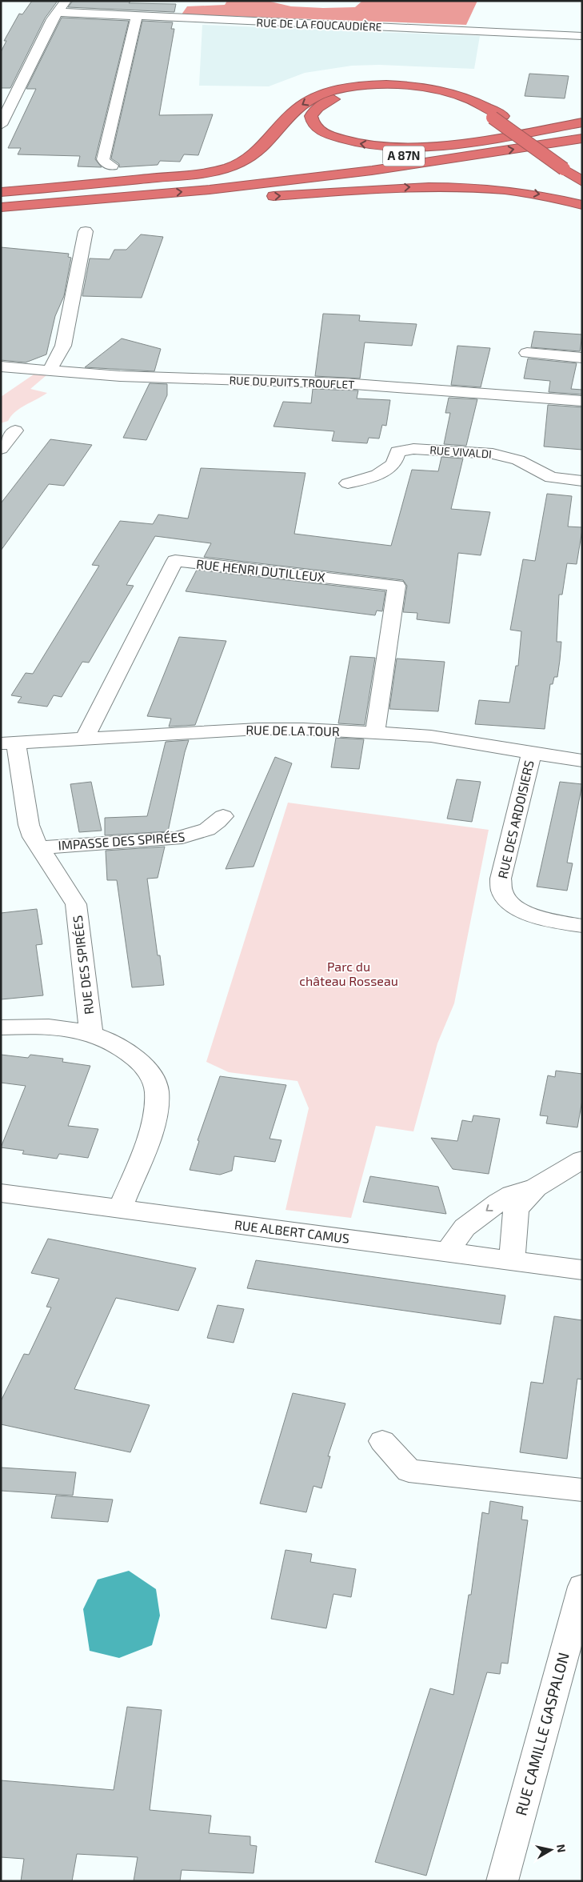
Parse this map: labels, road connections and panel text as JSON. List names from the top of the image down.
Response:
{
  "streets": {
    "highway": ["A 87N"],
    "street": [
      "RUE DE LA FOUCAUDIÈRE",
      "RUE DU PUITS TROUFLET",
      "RUE VIVALDI",
      "RUE HENRI DUTILLEUX",
      "RUE DE LA TOUR",
      "RUE DES ARDOISIERS",
      "IMPASSE DES SPIRÉES",
      "RUE DES SPIRÉES",
      "RUE ALBERT CAMUS",
      "RUE CAMILLE GASPALON"
    ]
  },
  "crossings": [
    ["RUE HENRI DUTILLEUX", "RUE DE LA TOUR"],
    ["RUE DE LA TOUR", "RUE DES ARDOISIERS"],
    ["RUE DE LA TOUR", "RUE DES SPIRÉES"],
    ["IMPASSE DES SPIRÉES", "RUE DES SPIRÉES"],
    ["RUE DES SPIRÉES", "RUE ALBERT CAMUS"]
  ],
  "parks": ["Parc du château Rosseau"],
  "north": "right"
}
